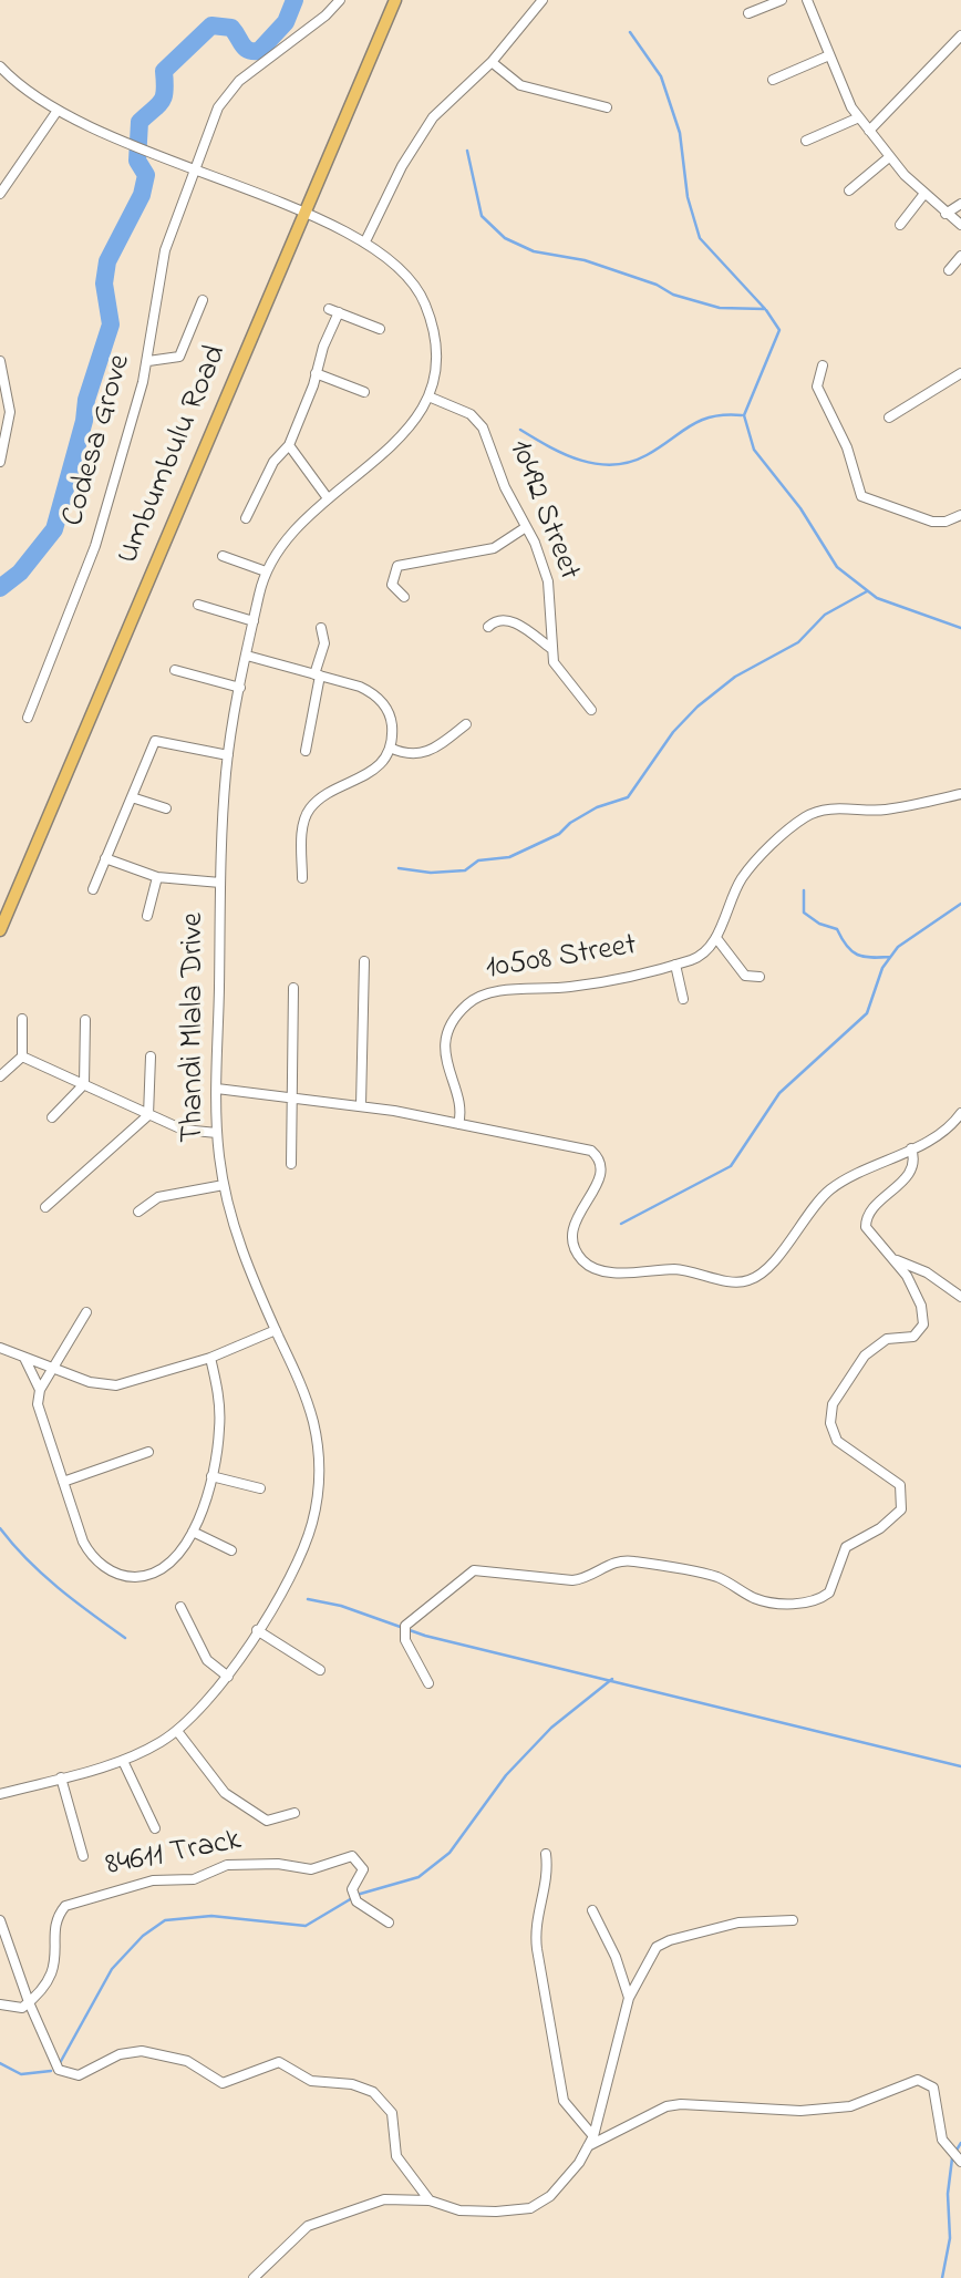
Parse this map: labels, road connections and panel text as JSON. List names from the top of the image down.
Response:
{
  "streets": {
    "main road": ["Umbumbulu Road"],
    "street": [
      "Codesa Grove",
      "10492 Street",
      "10508 Street",
      "Thandi Mlala Drive",
      "84611 Track"
    ]
  },
  "crossings": [
    ["Codesa Grove", "Thandi Mlala Drive"],
    ["Umbumbulu Road", "Thandi Mlala Drive"],
    ["10492 Street", "Thandi Mlala Drive"]
  ]
}
